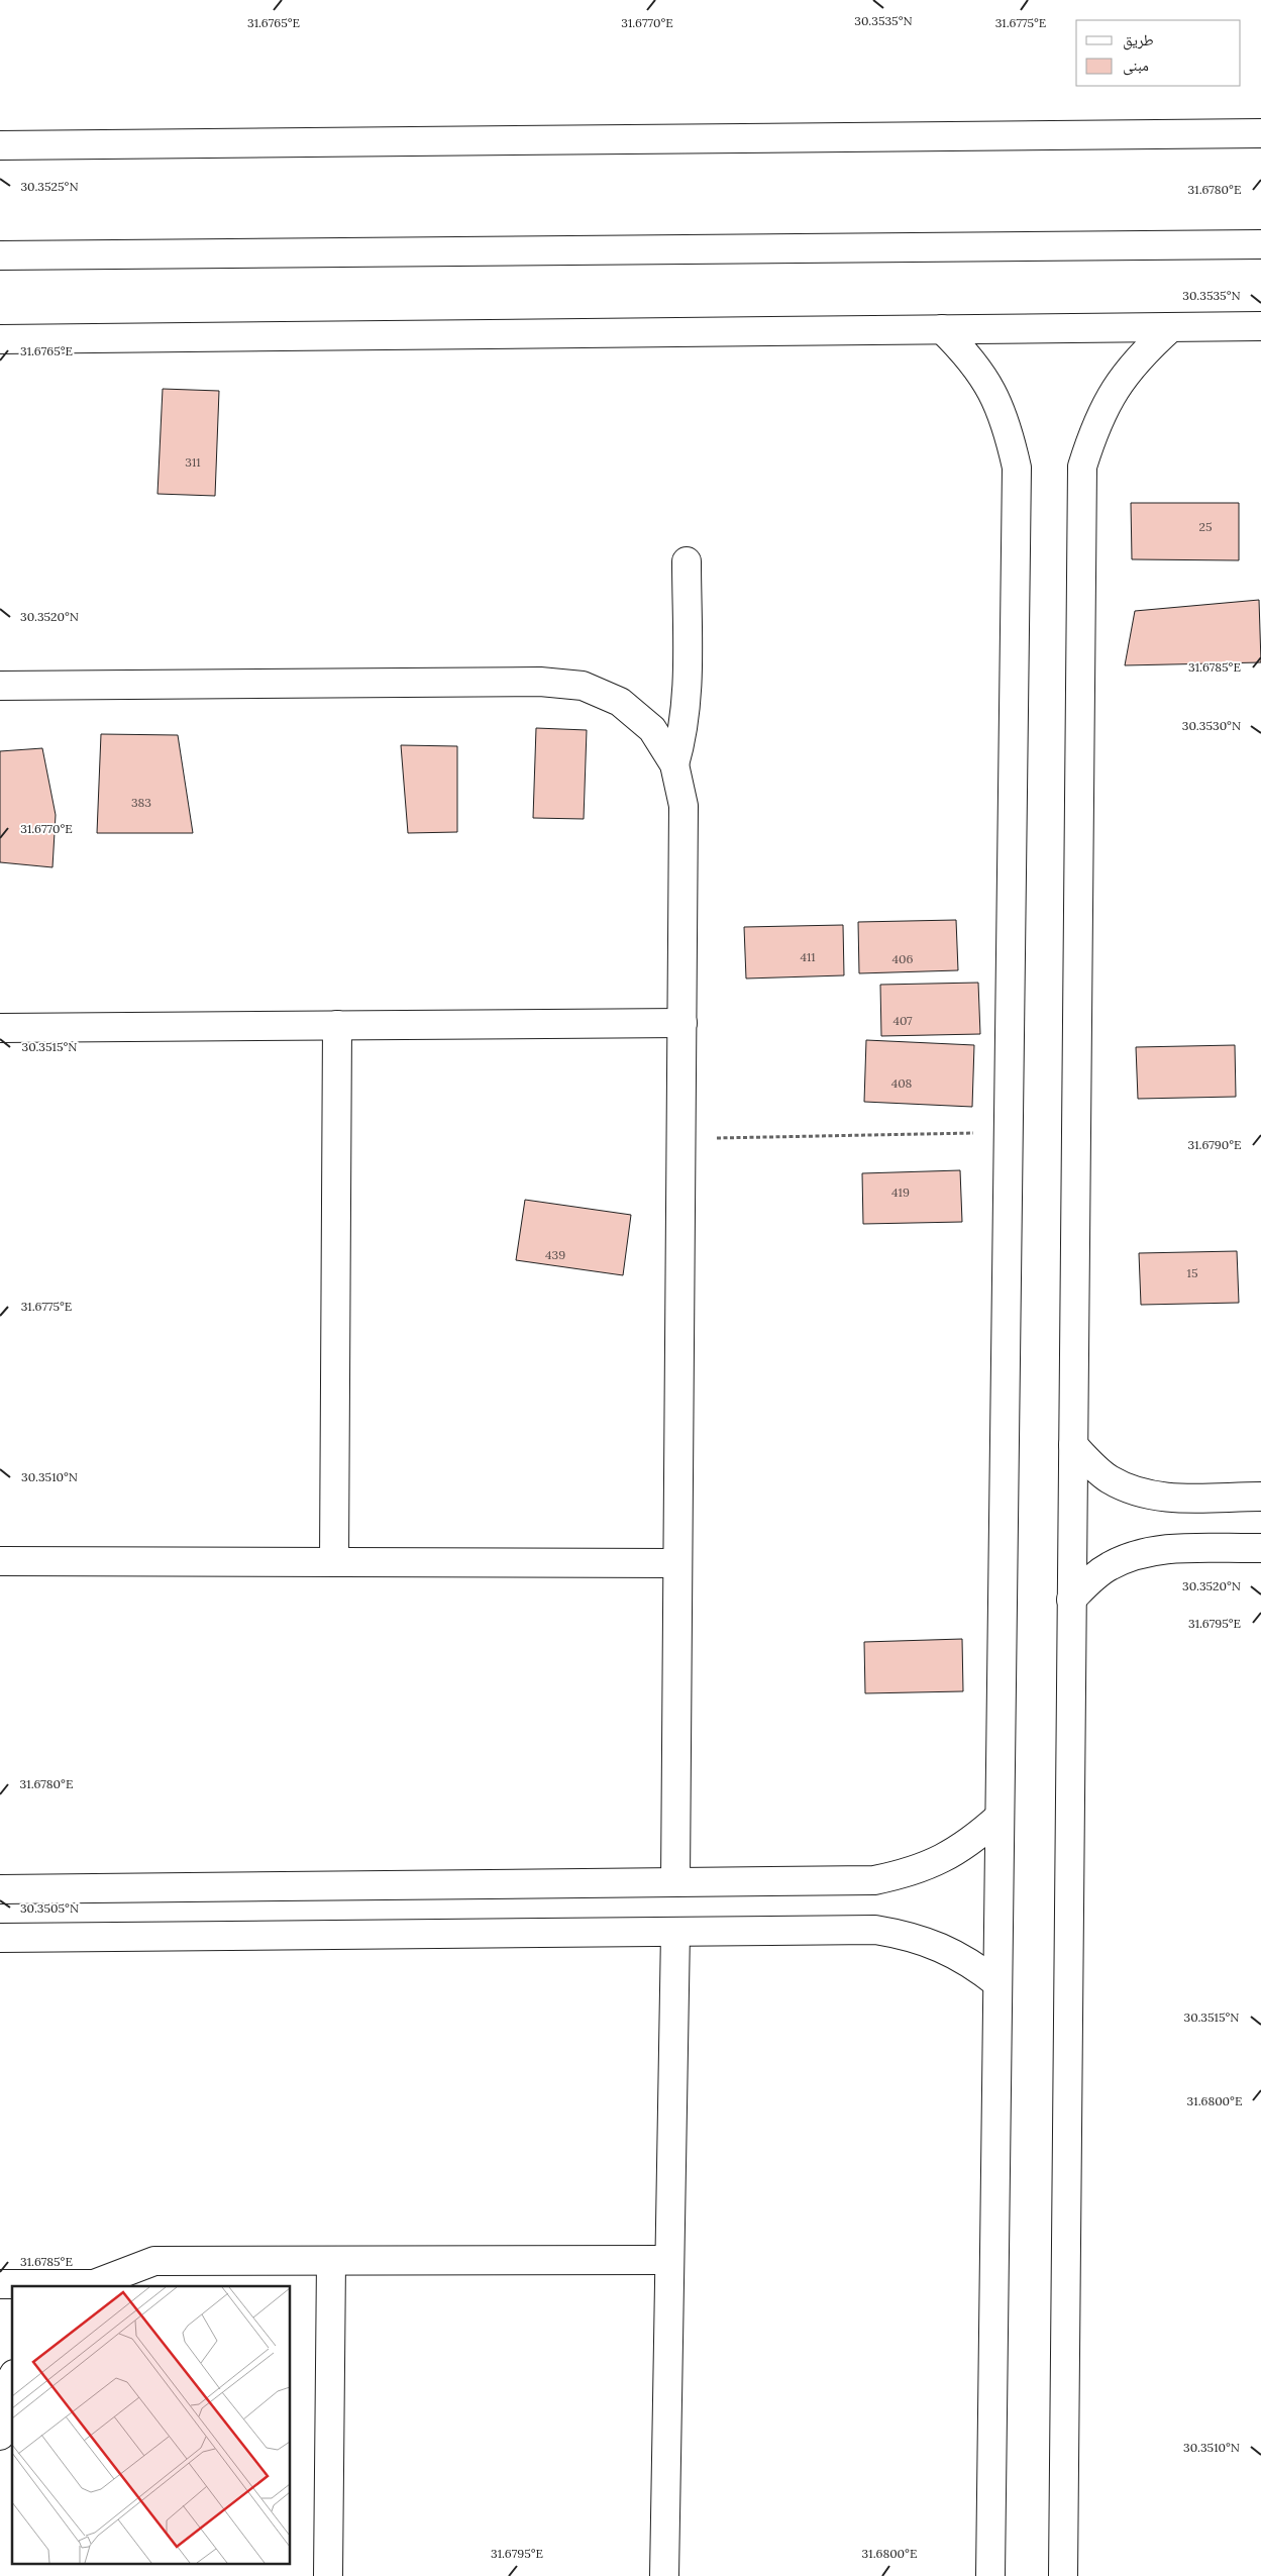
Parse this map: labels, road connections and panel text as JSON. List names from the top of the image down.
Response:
{
  "house_numbers": [
    "311",
    "25",
    "383",
    "411",
    "406",
    "407",
    "408",
    "419",
    "439",
    "15"
  ],
  "legend": ["طريق", "مبنى"],
  "coordinates": [
    "30.3535°N",
    "31.6765°E",
    "31.6770°E",
    "31.6775°E",
    "30.3525°N",
    "31.6780°E",
    "30.3520°N",
    "31.6785°E",
    "30.3530°N",
    "30.3515°N",
    "31.6790°E",
    "30.3510°N",
    "31.6795°E",
    "30.3505°N",
    "31.6800°E"
  ]
}
